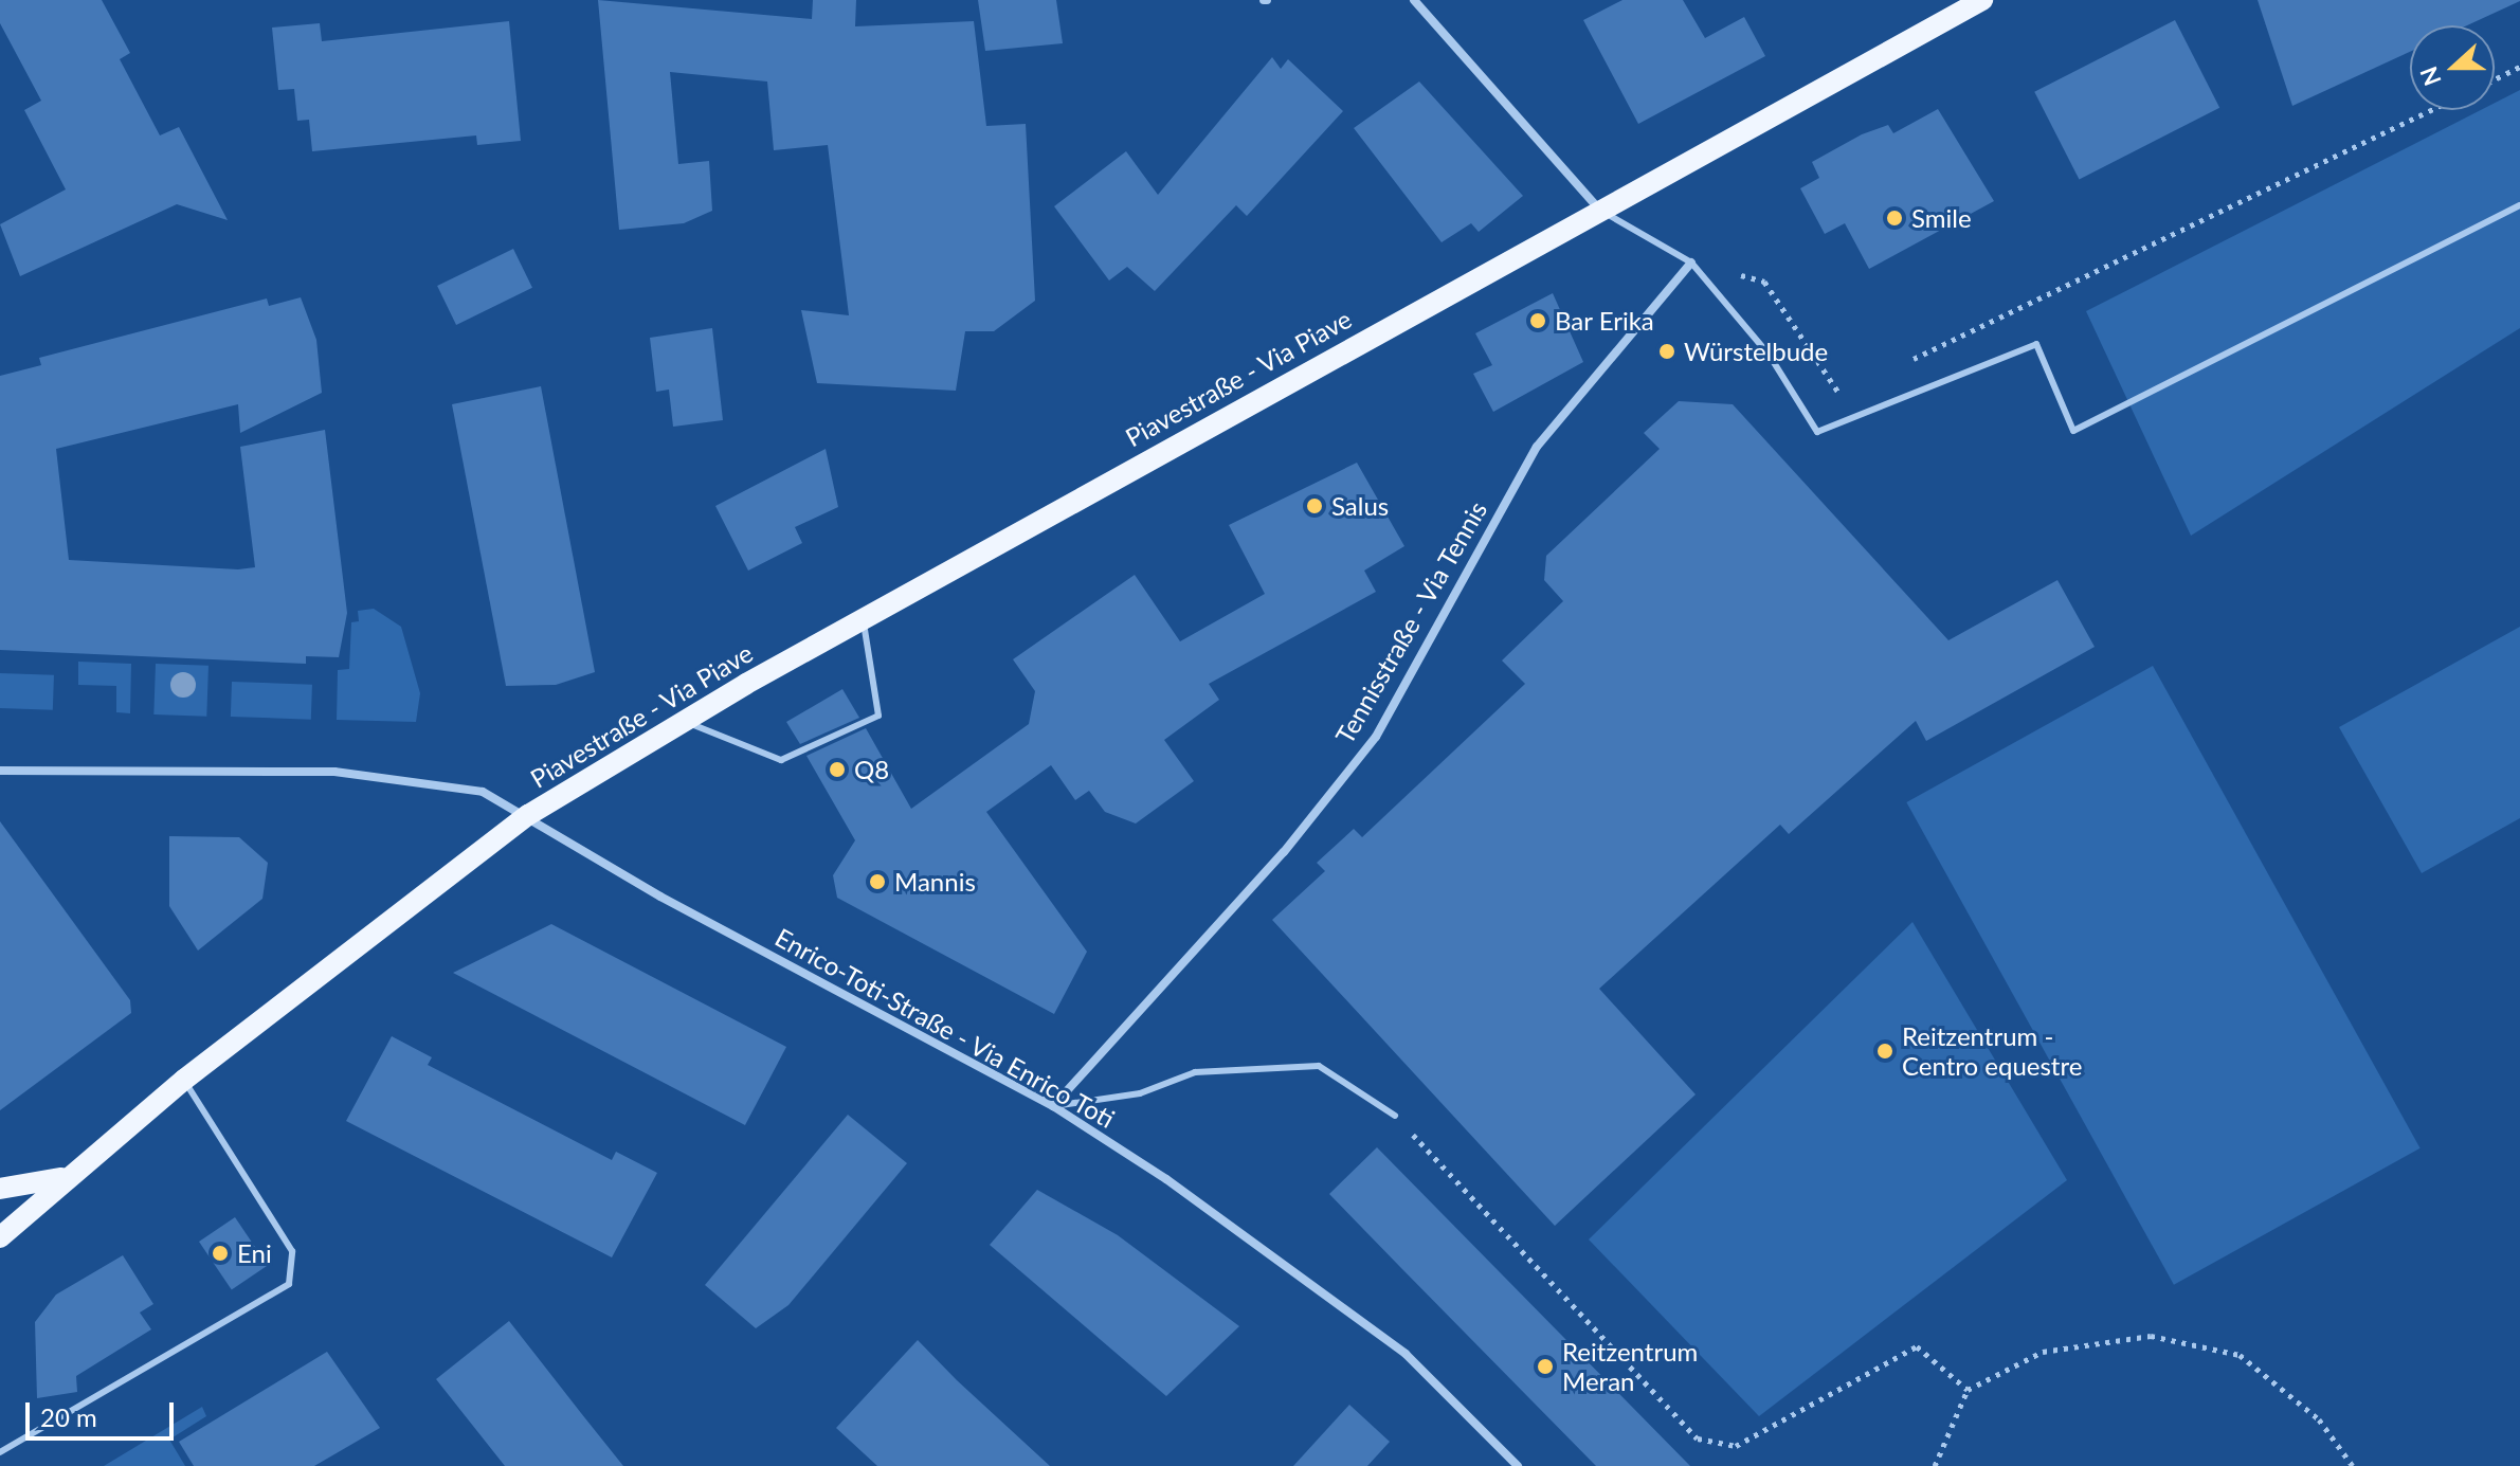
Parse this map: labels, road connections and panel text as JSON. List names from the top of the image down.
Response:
{
  "streets": {
    "main road": ["Piavestraße - Via Piave"],
    "street": ["Tennisstraße - Via Tennis", "Enrico-Toti-Straße - Via Enrico Toti"]
  },
  "crossings": [
    ["Piavestraße - Via Piave", "Enrico-Toti-Straße - Via Enrico Toti"],
    ["Tennisstraße - Via Tennis", "Enrico-Toti-Straße - Via Enrico Toti"]
  ],
  "places": [
    "Smile",
    "Bar Erika",
    "Würstelbude",
    "Salus",
    "Q8",
    "Mannis",
    "Reitzentrum - Centro equestre",
    "Eni",
    "Reitzentrum Meran"
  ],
  "scale_bar": "20 m",
  "north": "left"
}
